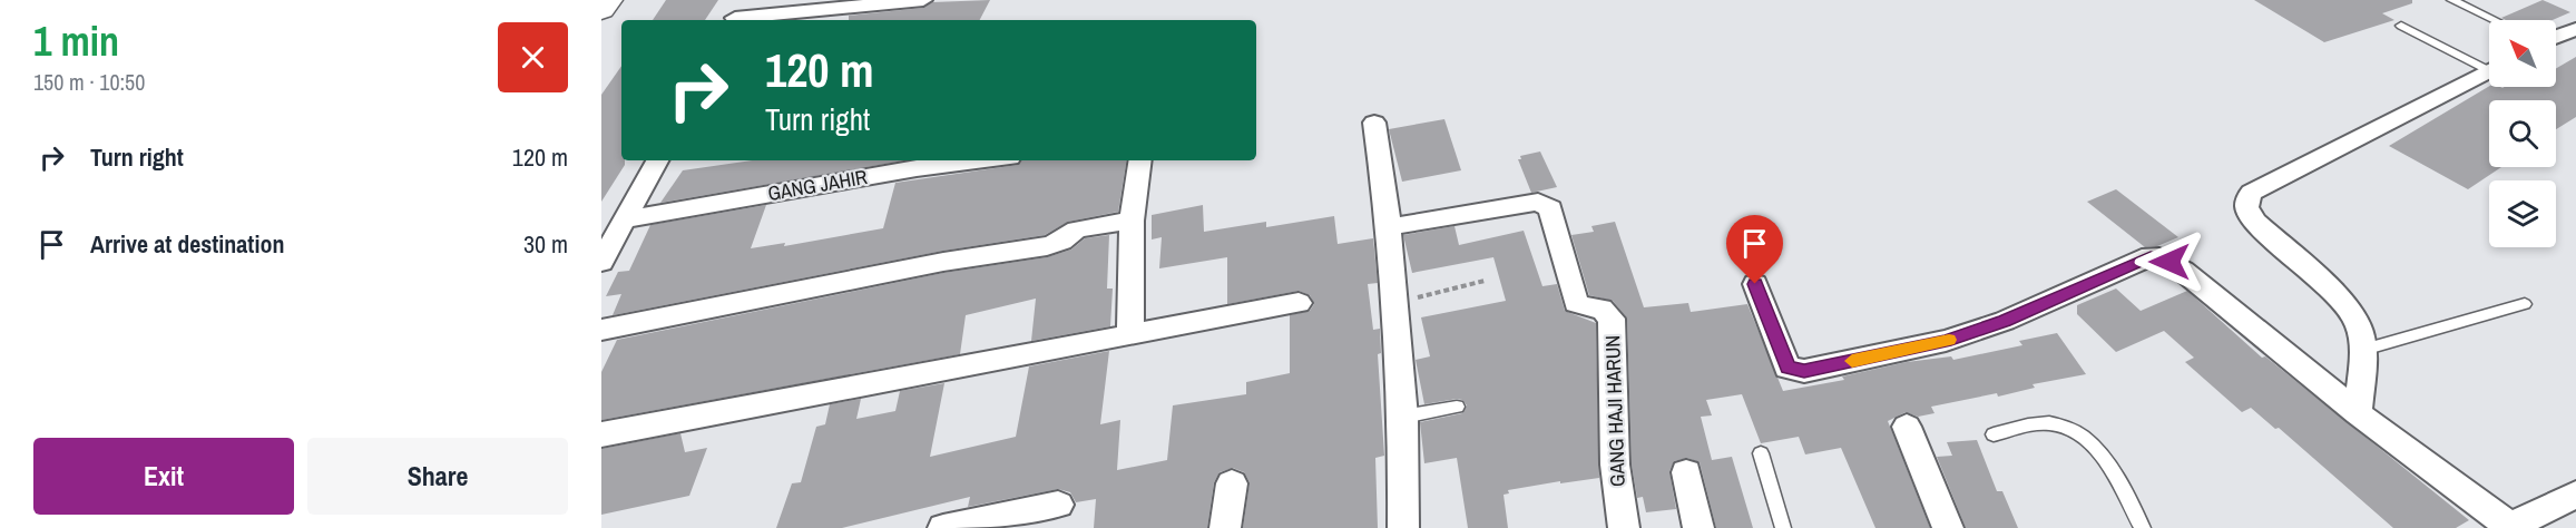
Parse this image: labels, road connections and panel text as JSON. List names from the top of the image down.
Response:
{
  "streets": {
    "street": ["GANG JAHIR", "GANG HAJI HARUN"]
  },
  "north": "top left",
  "page": {
    "heading": ["1 min", "150 m · 10:50"],
    "turn": ["120 m", "Turn right"],
    "list": [
      {
        "name": "Turn right",
        "value": "120 m"
      },
      {
        "name": "Arrive at destination",
        "value": "30 m"
      }
    ],
    "buttons": ["Exit", "Share"]
  }
}
